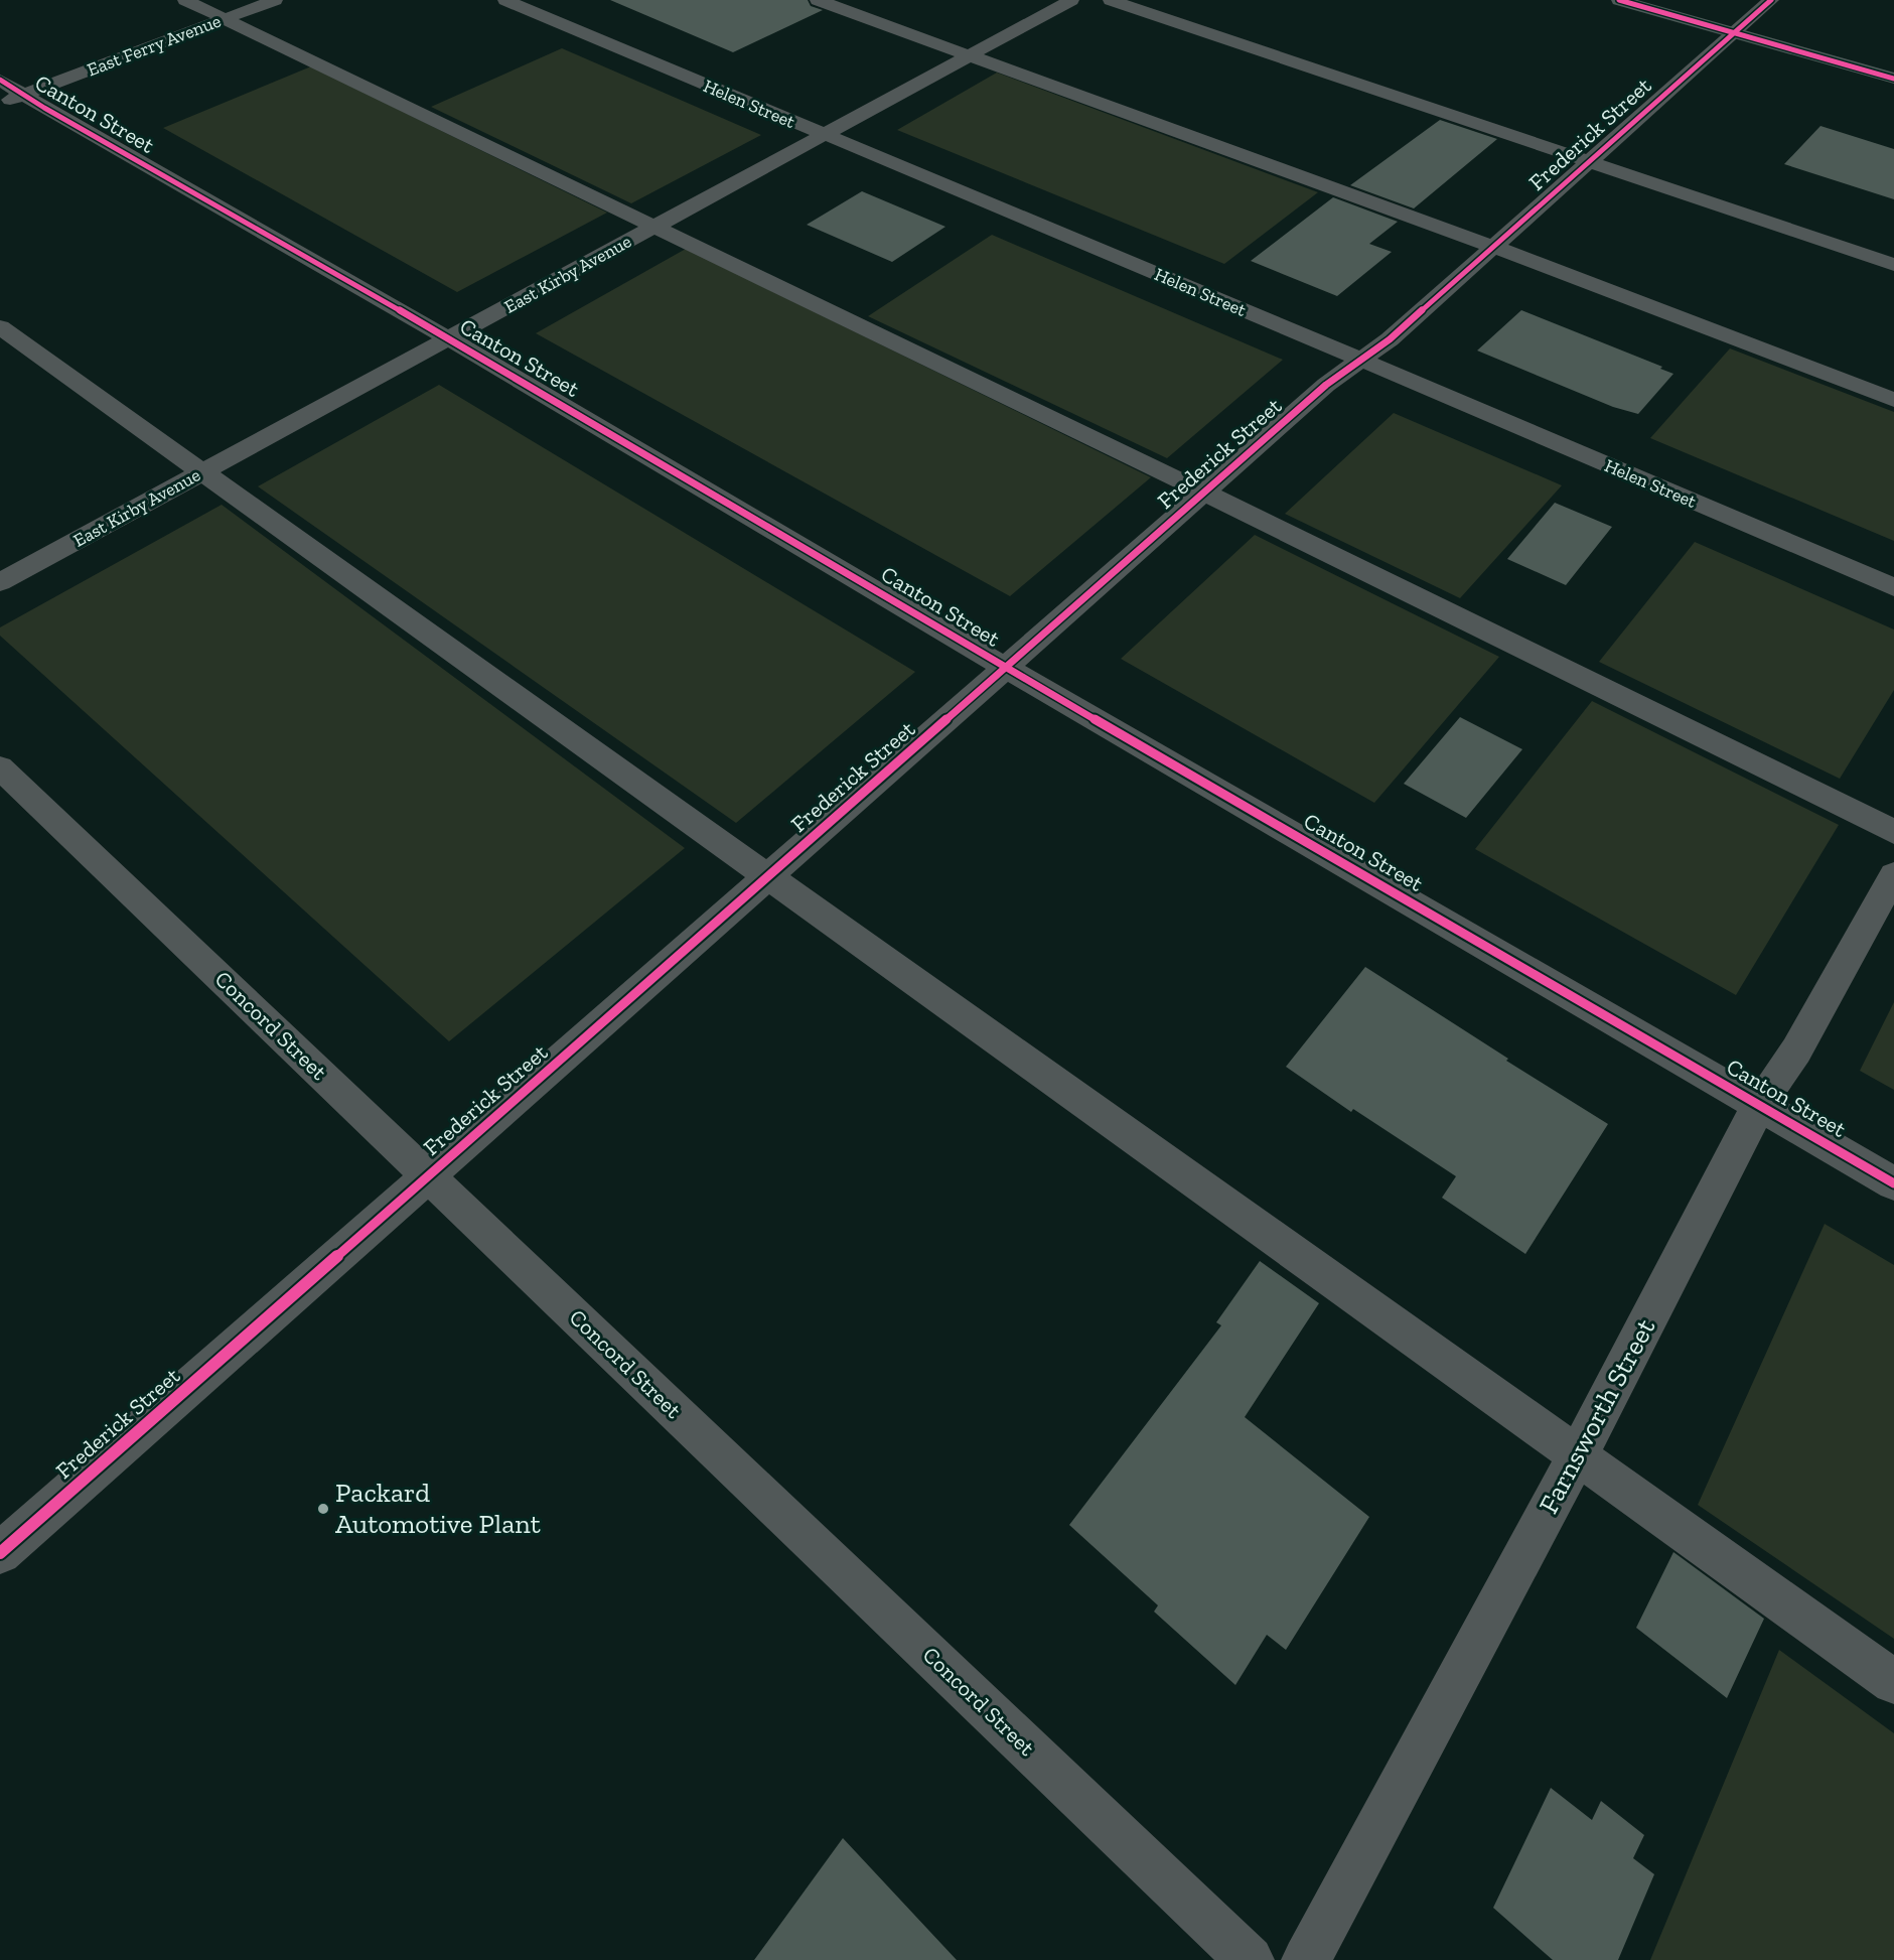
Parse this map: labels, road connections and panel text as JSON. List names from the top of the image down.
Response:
{
  "streets": {
    "street": [
      "East Ferry Avenue",
      "Helen Street",
      "Canton Street",
      "Frederick Street",
      "East Kirby Avenue",
      "Concord Street",
      "Farnsworth Street"
    ]
  },
  "crossings": [
    ["East Ferry Avenue", "Canton Street"],
    ["Helen Street", "Frederick Street"],
    ["Helen Street", "East Kirby Avenue"],
    ["Canton Street", "Frederick Street"],
    ["Canton Street", "East Kirby Avenue"],
    ["Canton Street", "Farnsworth Street"],
    ["Frederick Street", "Concord Street"]
  ],
  "places": ["Packard Automotive Plant"]
}
